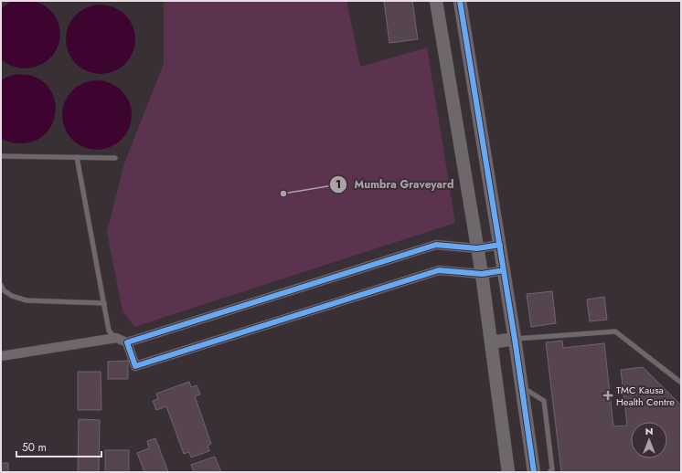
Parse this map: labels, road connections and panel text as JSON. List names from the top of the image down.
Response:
{
  "places": {
    "other": ["Mumbra Graveyard"],
    "health": ["TMC Kausa Health Centre"]
  },
  "scale_bar": "50 m",
  "north": "top"
}
